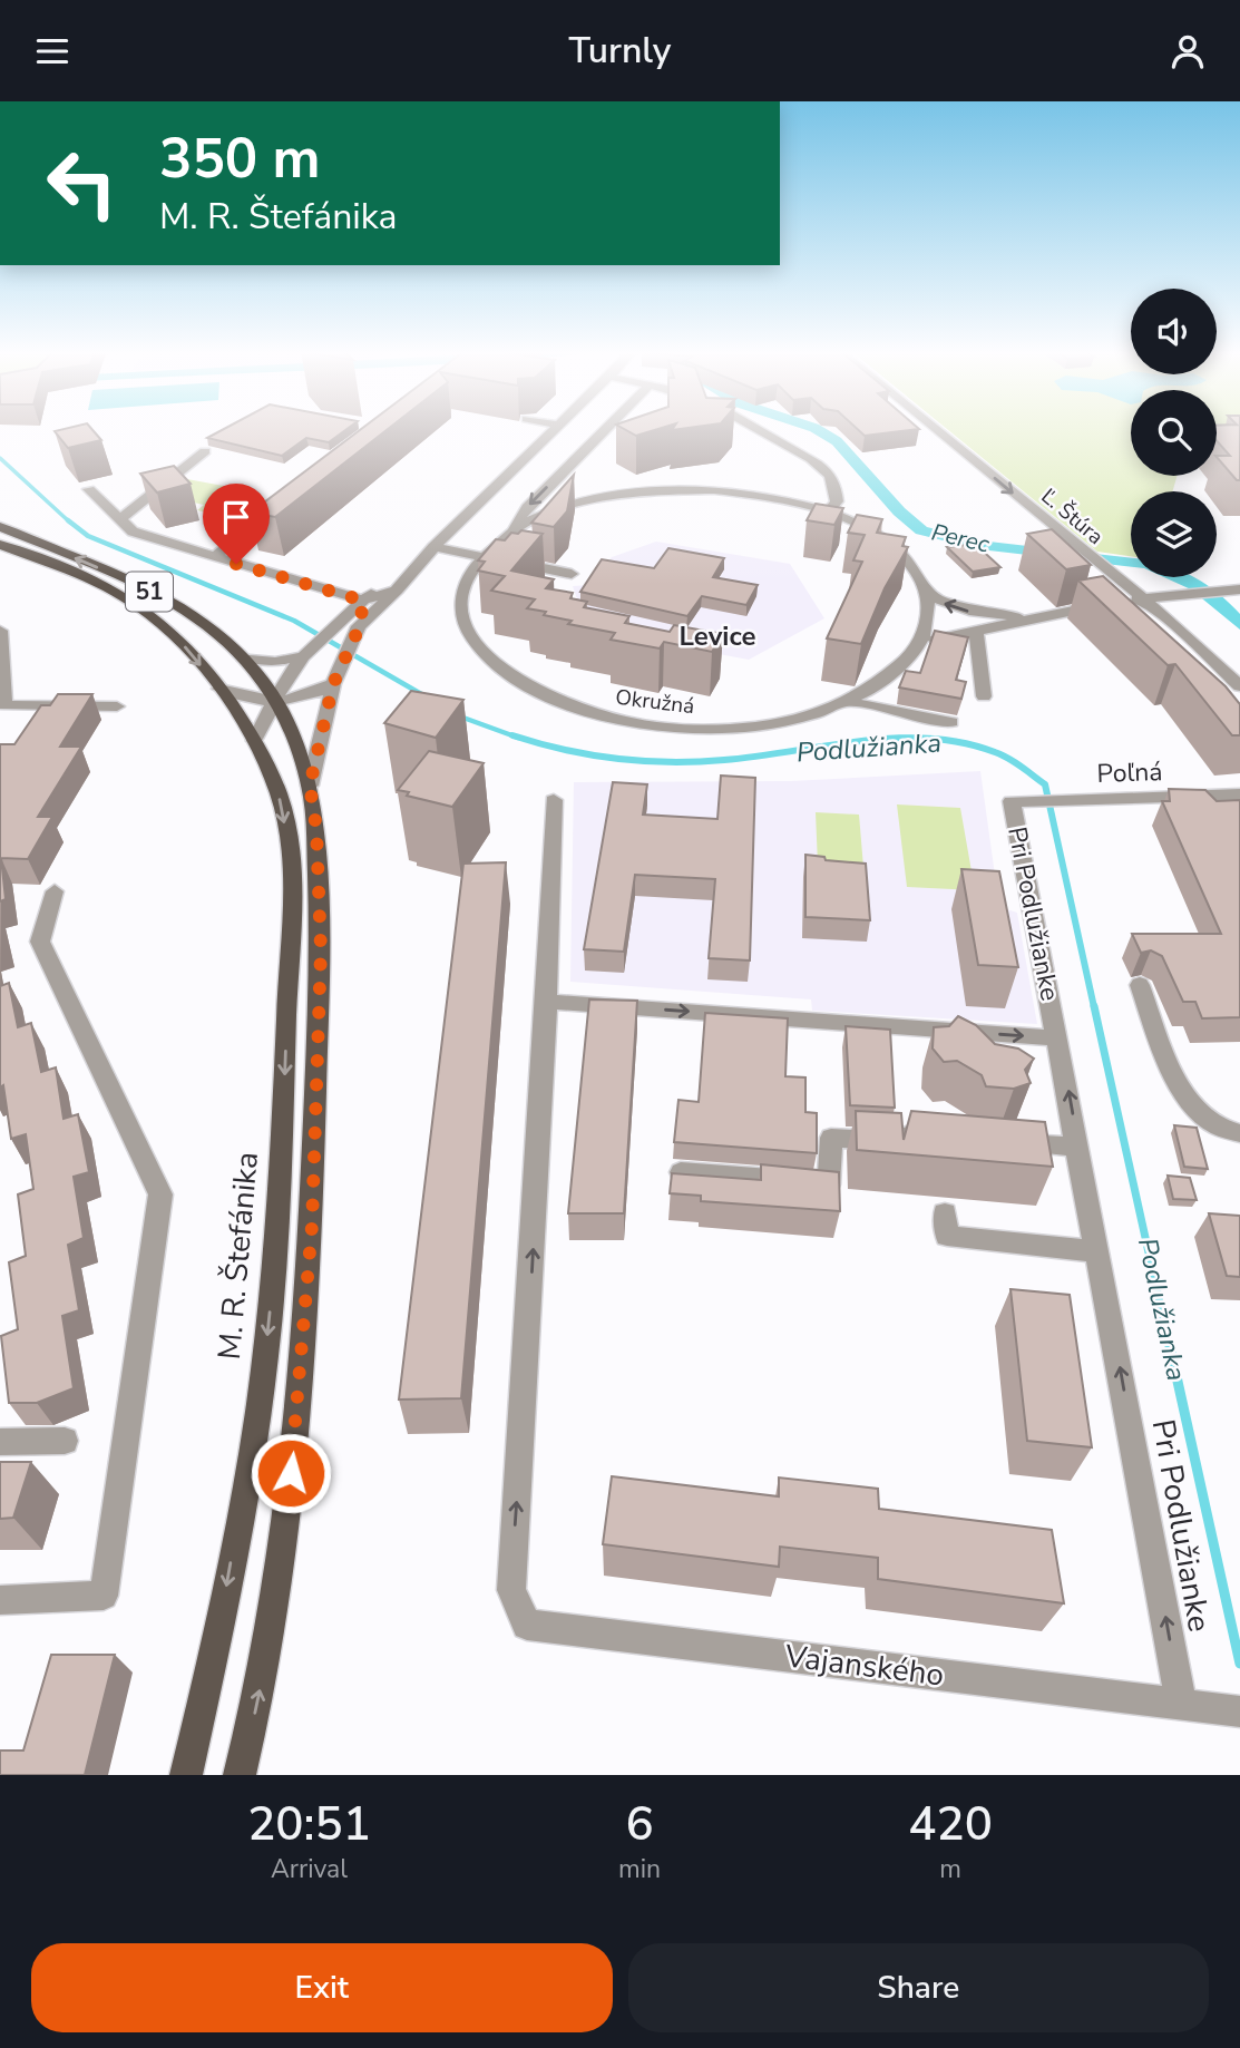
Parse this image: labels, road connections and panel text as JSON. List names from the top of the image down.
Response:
{
  "streets": {
    "main road": ["51", "M. R. Štefánika"],
    "street": [
      "Ľ. Štúra",
      "Okružná",
      "Poľná",
      "Pri Podlužianke",
      "Vajanského"
    ]
  },
  "crossings": [
    ["Poľná", "Pri Podlužianke"],
    ["Pri Podlužianke", "Vajanského"]
  ],
  "one_way": ["Ľ. Štúra"],
  "districts": ["Levice"],
  "water": ["Perec", "Podlužianka"],
  "page": {
    "header": "Turnly",
    "turn": ["350 m", "M. R. Štefánika"],
    "eta": [
      "20:51",
      "Arrival",
      "6",
      "min",
      "420",
      "m"
    ],
    "buttons": ["Exit", "Share"]
  }
}
